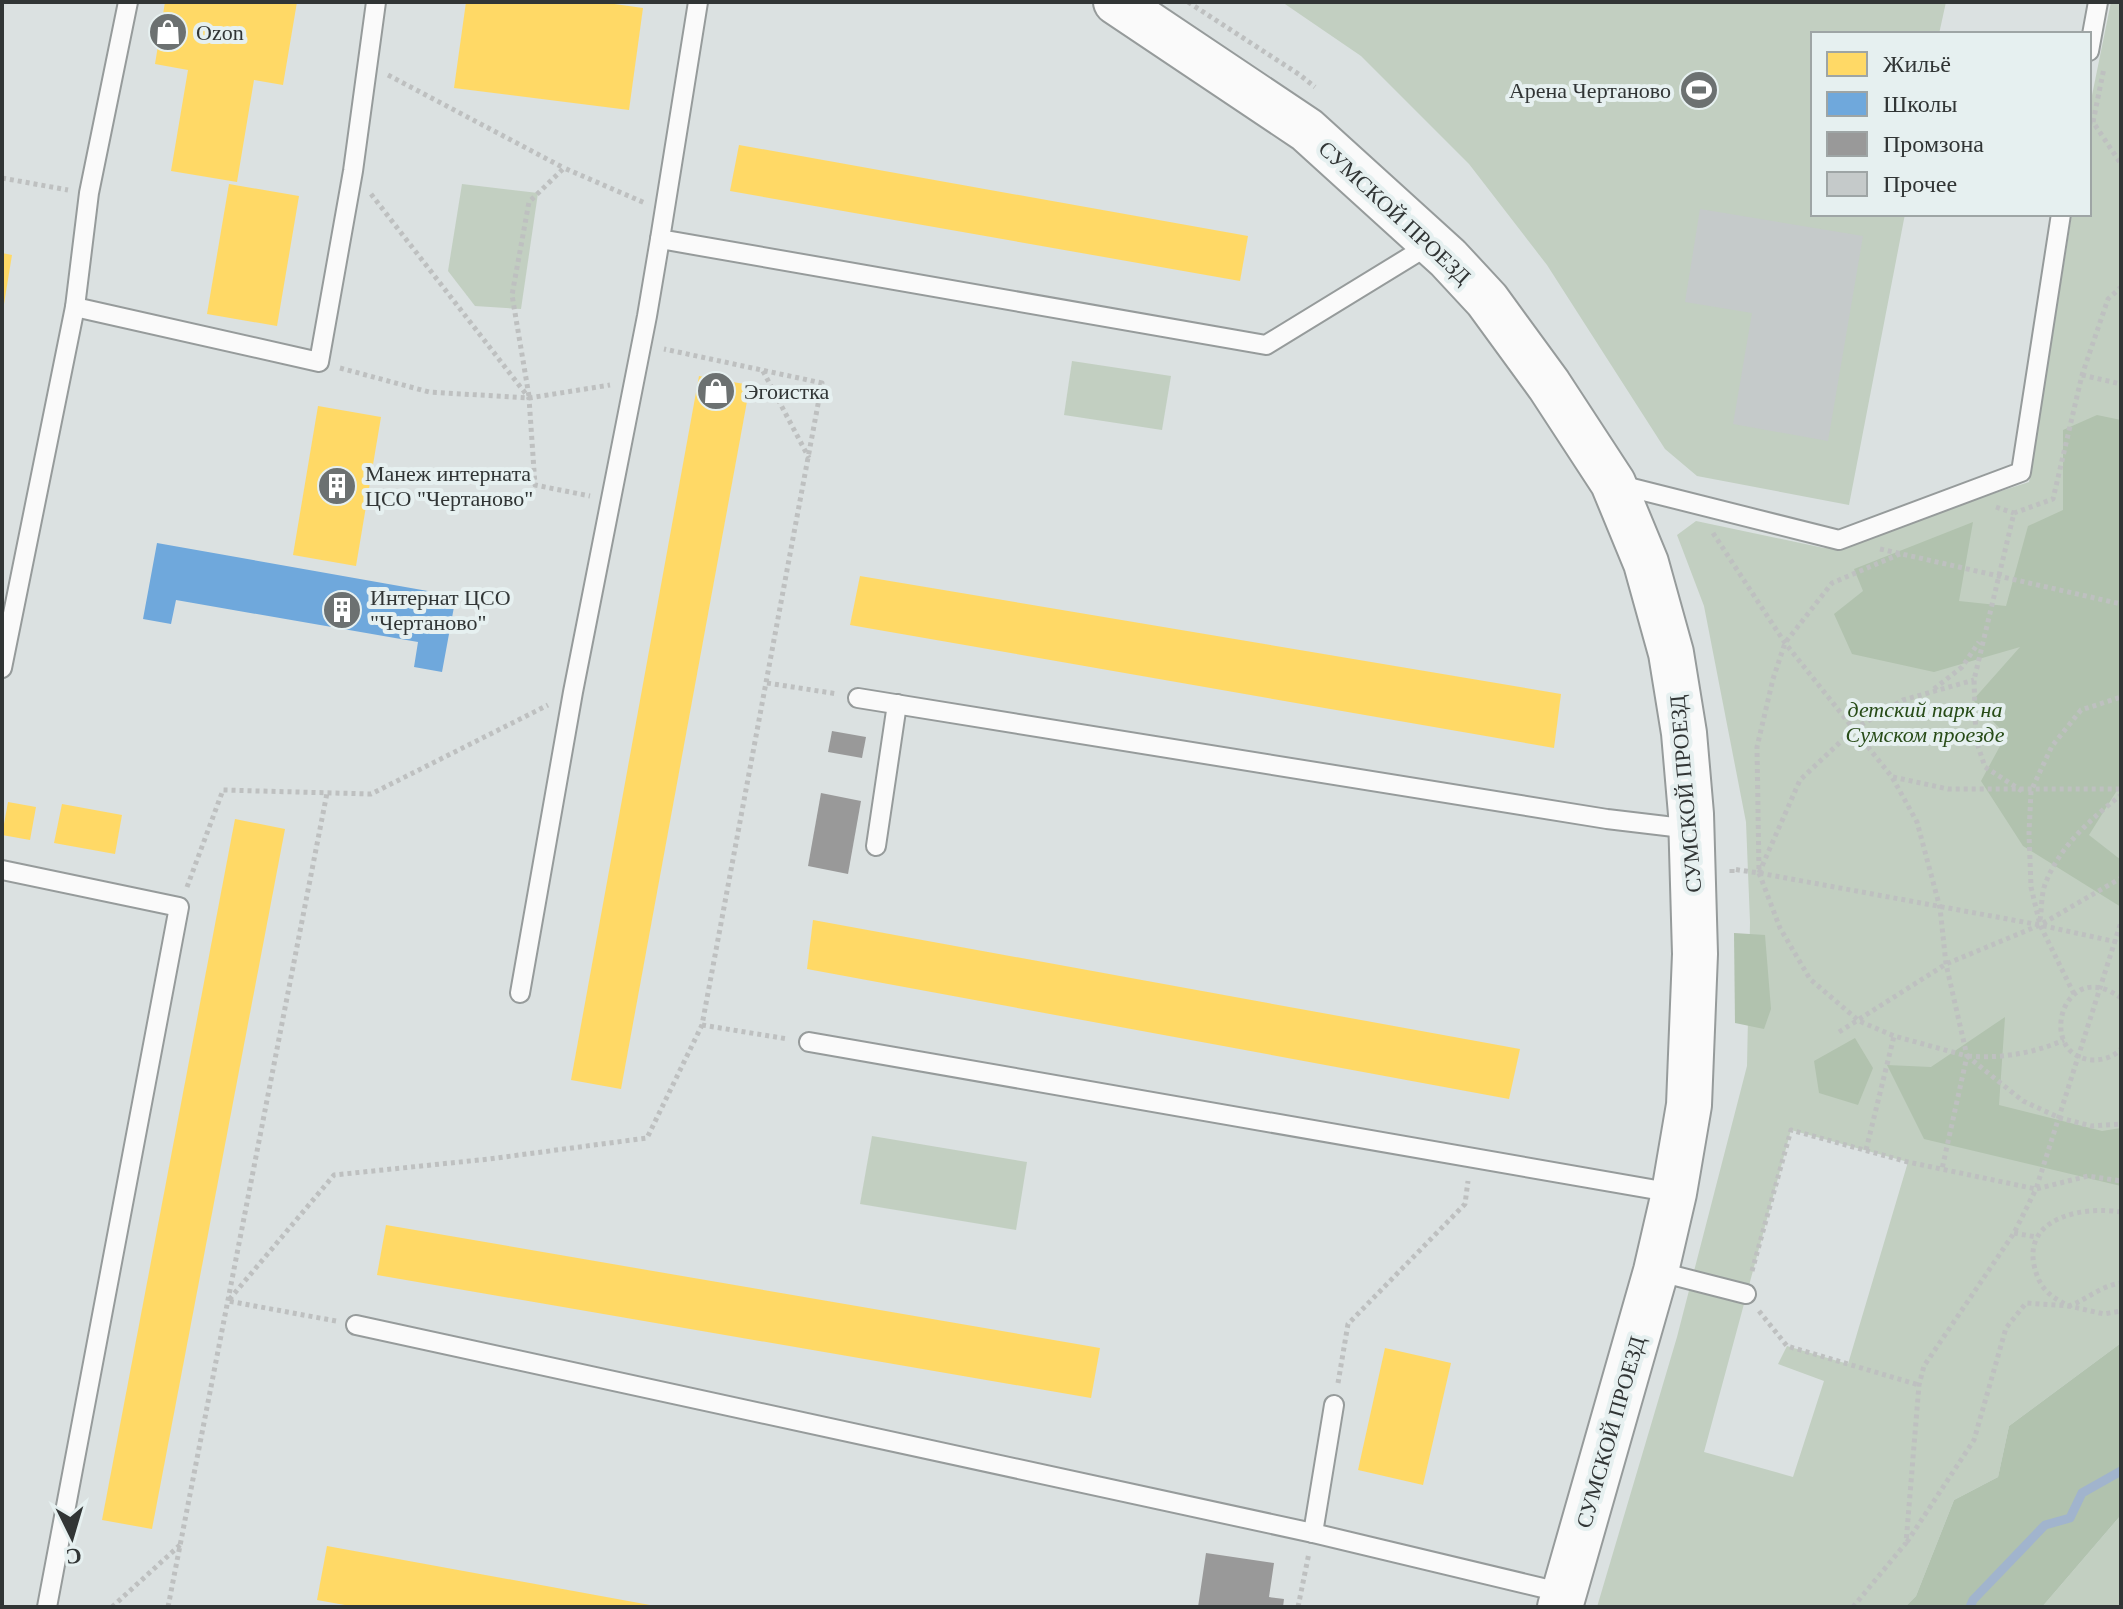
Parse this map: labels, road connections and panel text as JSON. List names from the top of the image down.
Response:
{
  "streets": {
    "street": ["СУМСКОЙ ПРОЕЗД"]
  },
  "parks": ["детский парк на Сумском проезде"],
  "places": {
    "shop": ["Ozon", "Эгоистка"],
    "sports": ["Арена Чертаново"],
    "building": ["Манеж интерната ЦСО \"Чертаново\"", "Интернат ЦСО \"Чертаново\""]
  },
  "legend": [
    "Жильё",
    "Школы",
    "Промзона",
    "Прочее"
  ],
  "north": "bottom"
}
